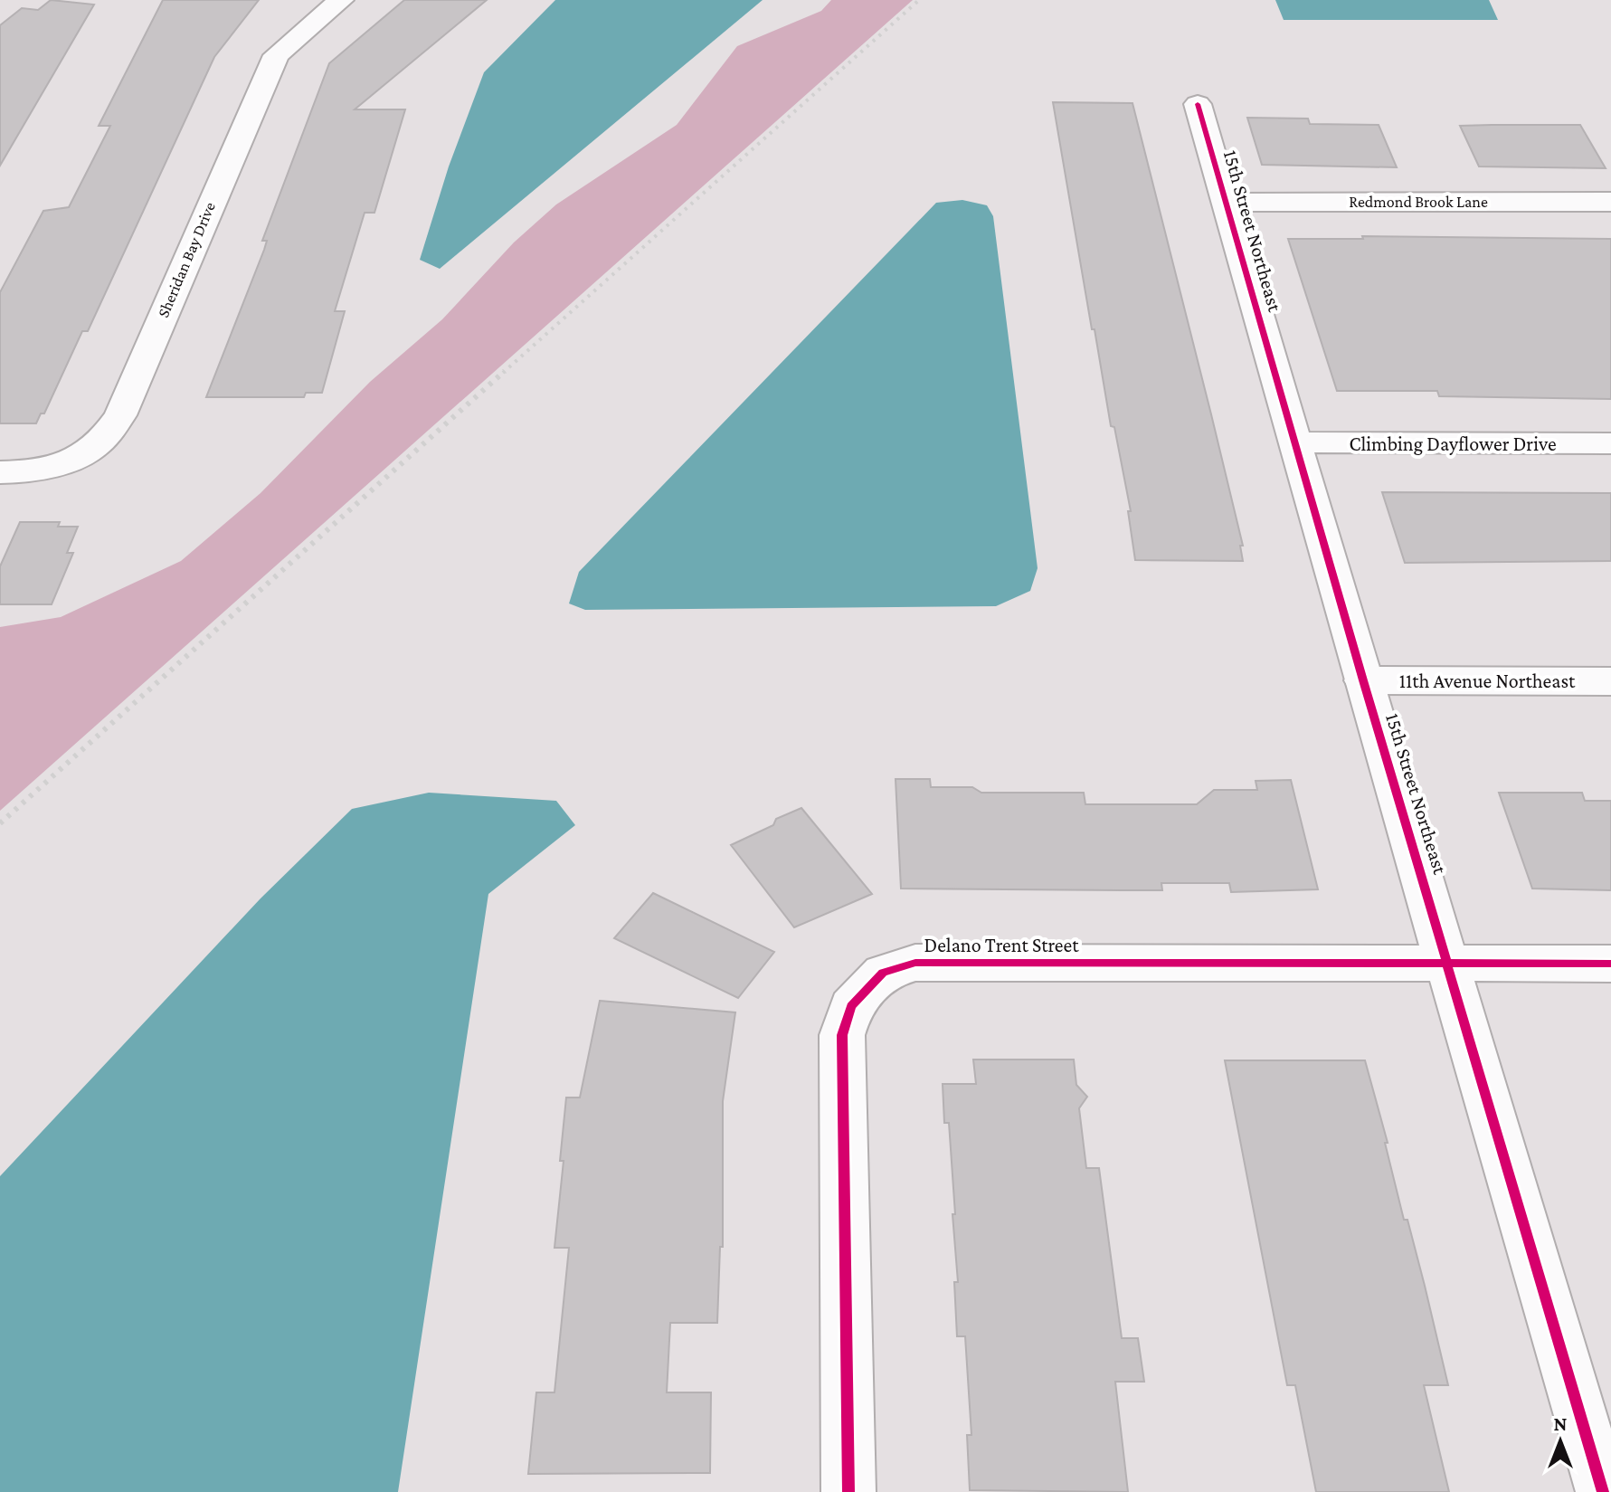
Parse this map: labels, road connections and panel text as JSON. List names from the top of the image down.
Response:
{
  "streets": {
    "street": [
      "Redmond Brook Lane",
      "15th Street Northeast",
      "Sheridan Bay Drive",
      "Climbing Dayflower Drive",
      "11th Avenue Northeast",
      "Delano Trent Street"
    ]
  },
  "crossings": [
    ["Redmond Brook Lane", "15th Street Northeast"],
    ["15th Street Northeast", "Climbing Dayflower Drive"],
    ["15th Street Northeast", "11th Avenue Northeast"],
    ["15th Street Northeast", "Delano Trent Street"]
  ],
  "north": "top"
}
